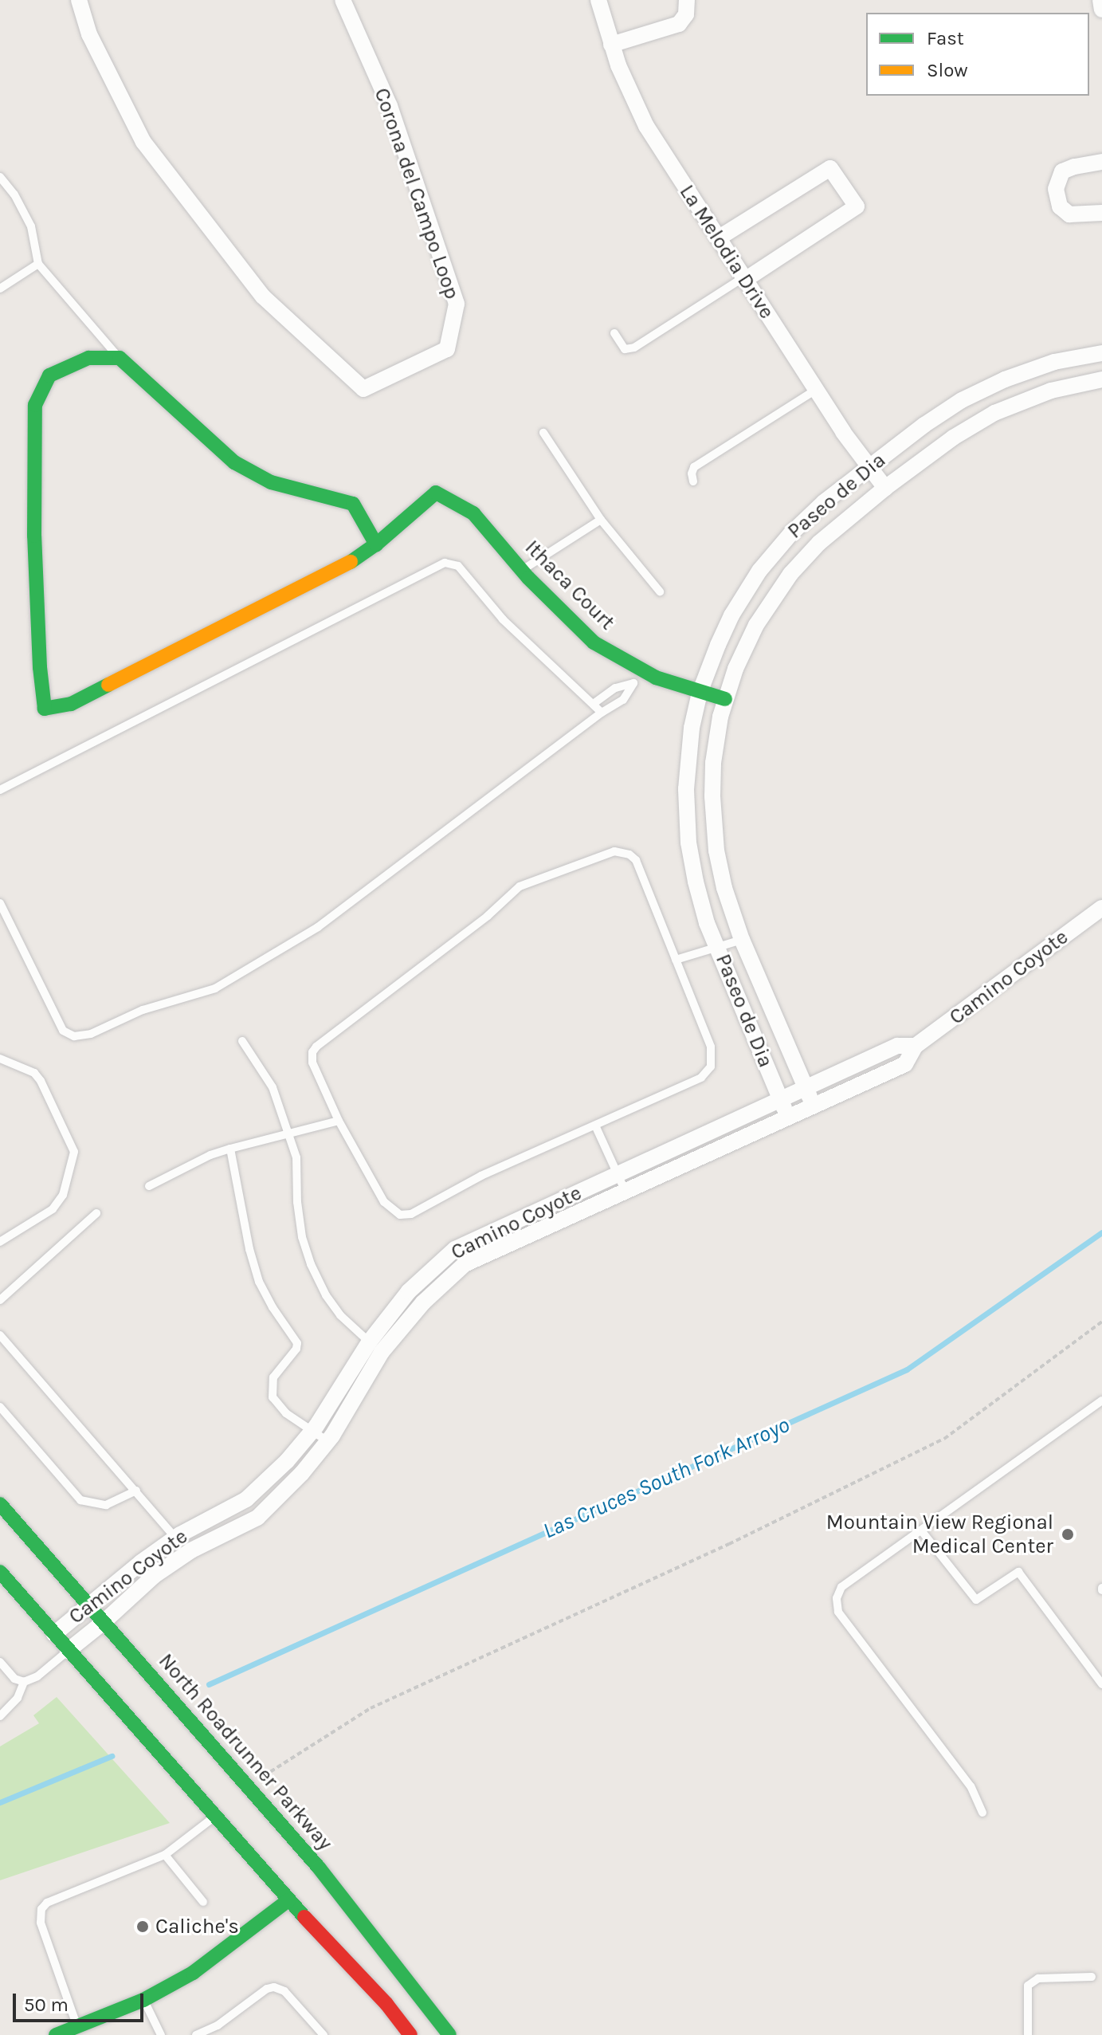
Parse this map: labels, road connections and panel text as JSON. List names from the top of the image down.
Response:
{
  "streets": {
    "street": [
      "Corona del Campo Loop",
      "La Melodia Drive",
      "Paseo de Dia",
      "Ithaca Court",
      "Camino Coyote",
      "North Roadrunner Parkway"
    ]
  },
  "crossings": [
    ["La Melodia Drive", "Paseo de Dia"],
    ["Paseo de Dia", "Ithaca Court"],
    ["Paseo de Dia", "Camino Coyote"],
    ["Camino Coyote", "North Roadrunner Parkway"]
  ],
  "water": ["Las Cruces South Fork Arroyo"],
  "places": ["Mountain View Regional Medical Center", "Caliche's"],
  "legend": ["Fast", "Slow"],
  "scale_bar": "50 m"
}
